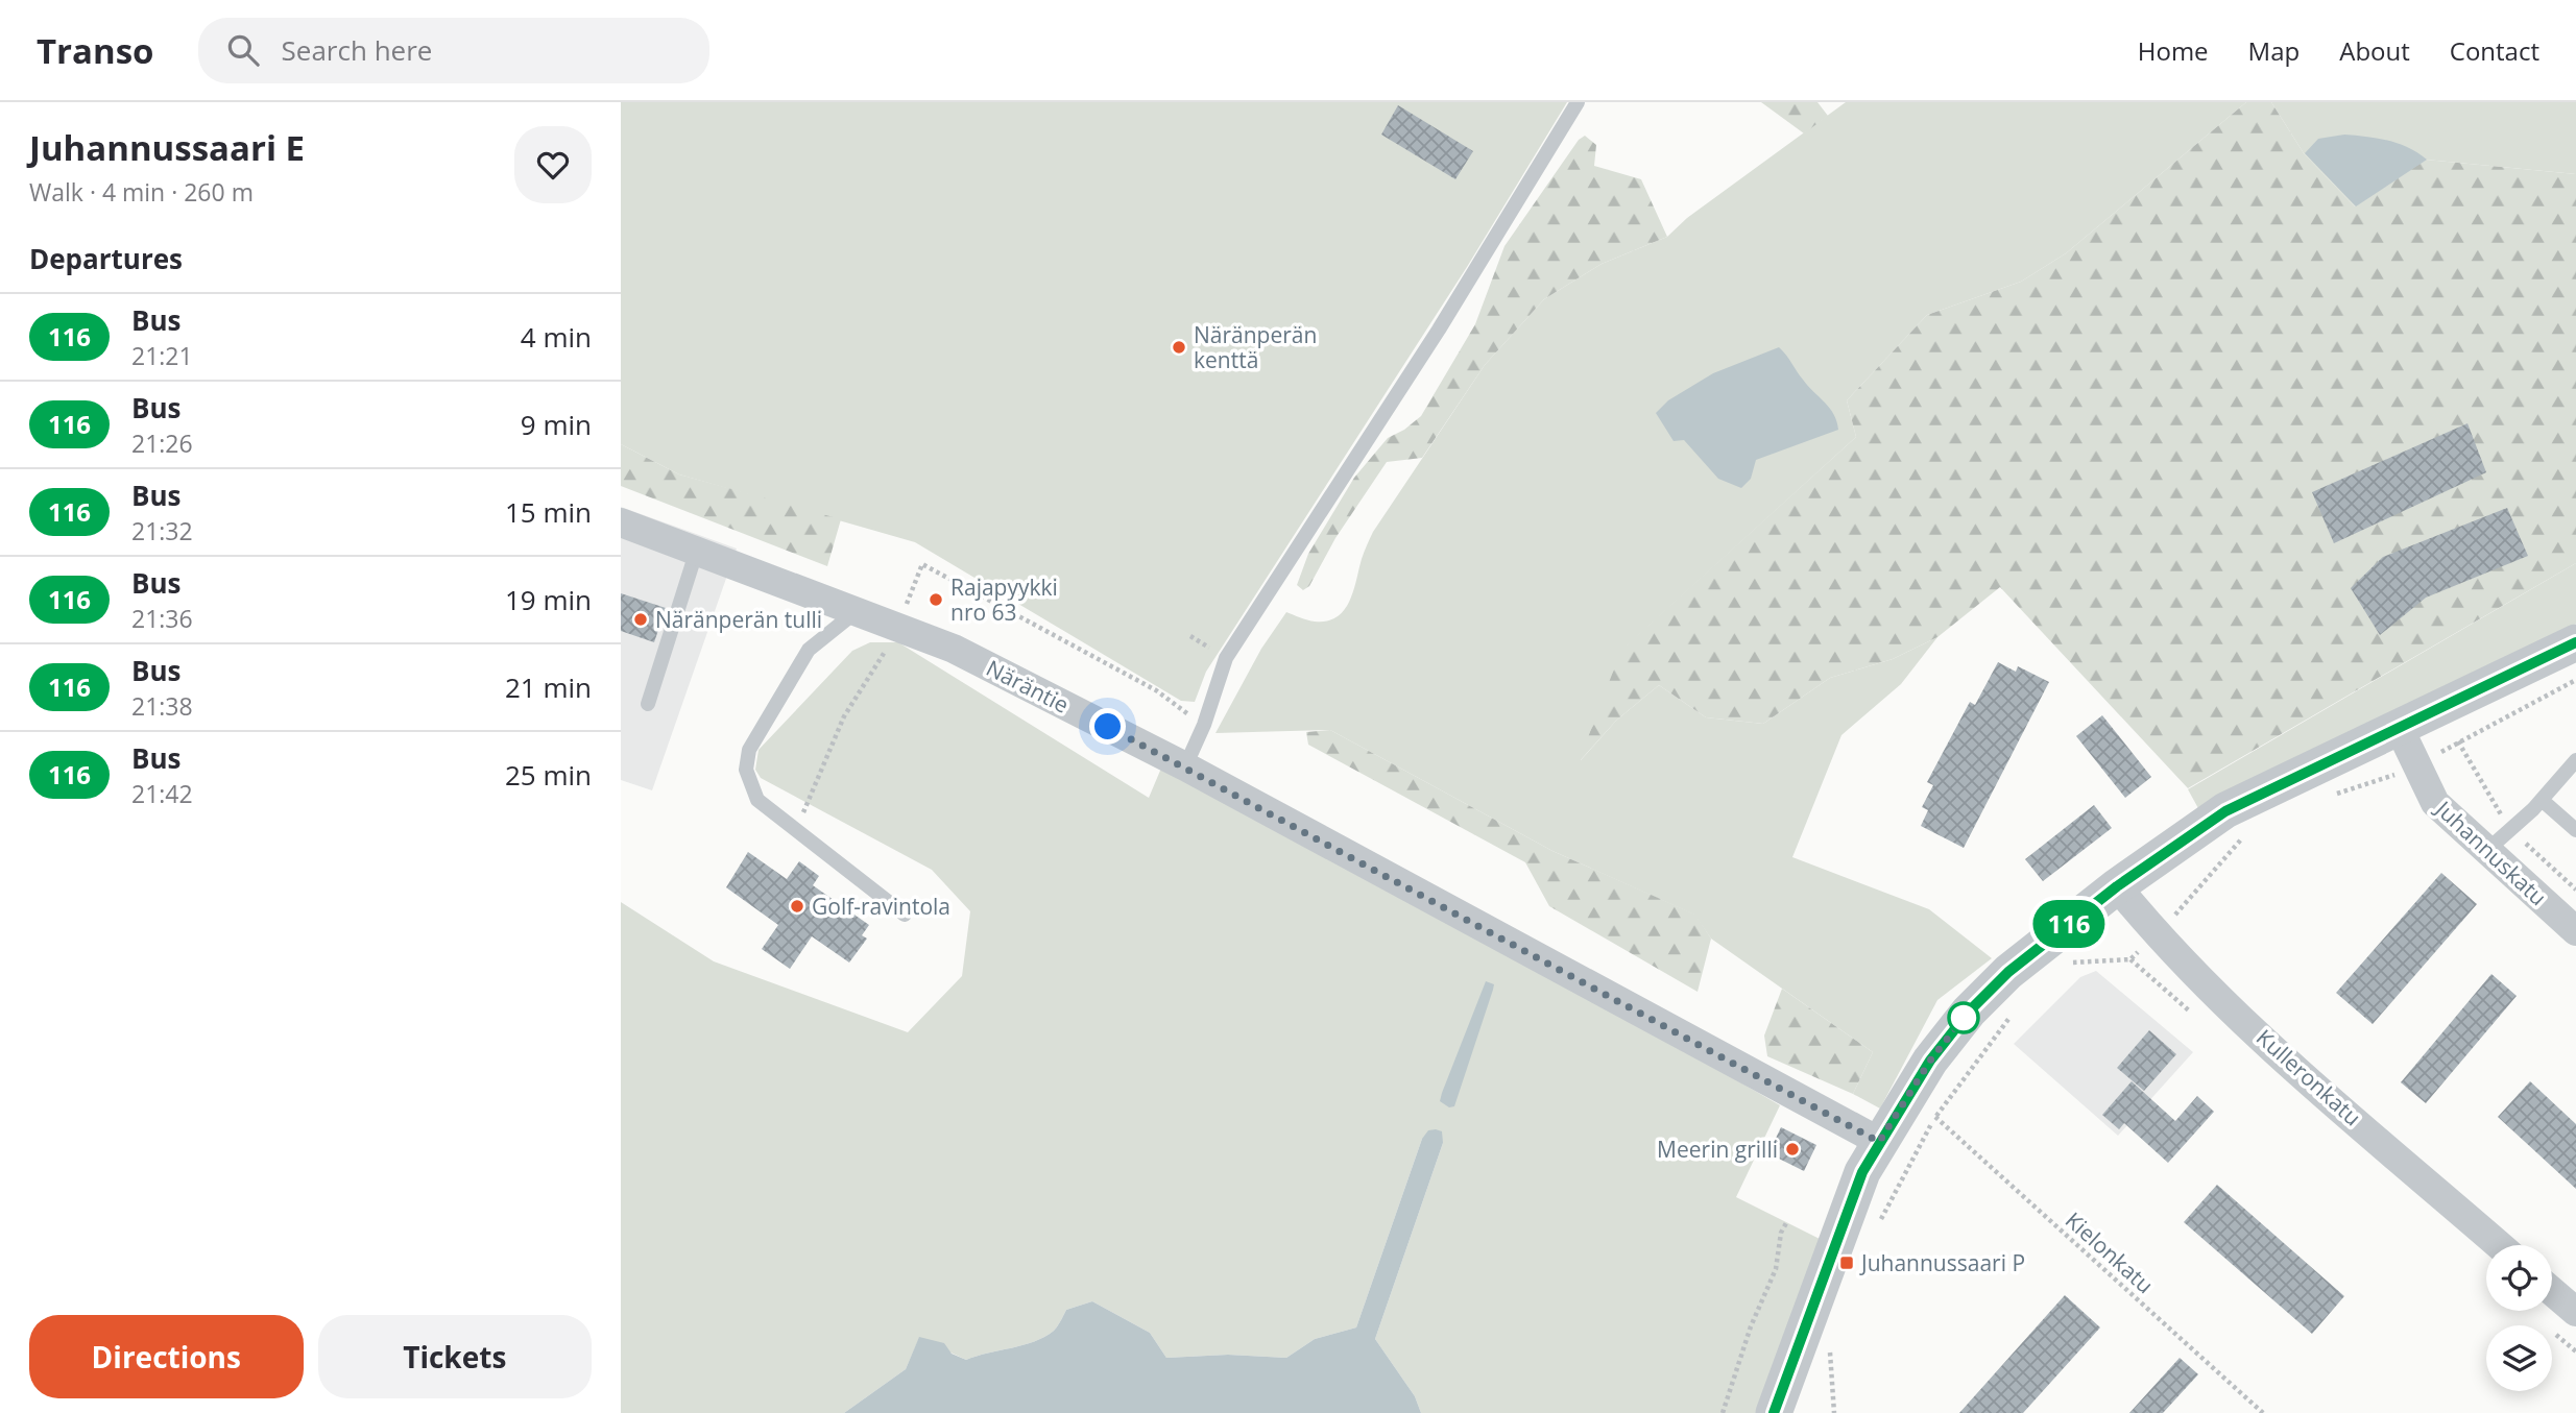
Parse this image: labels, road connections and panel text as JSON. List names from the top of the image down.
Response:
{
  "streets": {
    "street": ["Näräntie", "Juhannuskatu", "Kulleronkatu"],
    "path": ["Kielonkatu"]
  },
  "places": {
    "other": [
      "Näränperän kenttä",
      "Rajapyykki nro 63",
      "Näränperän tulli",
      "Golf-ravintola",
      "Meerin grilli"
    ],
    "transit": ["Juhannussaari P"]
  },
  "lines": ["bus line 116"],
  "page": {
    "header": "Transo",
    "search": "Search here",
    "nav": [
      "Home",
      "Map",
      "About",
      "Contact"
    ],
    "heading": [
      ["Juhannussaari E", "Walk · 4 min · 260 m"],
      "Departures"
    ],
    "on_map": "116",
    "list": [
      {
        "mark": "116",
        "name": "Bus",
        "note": "21:21",
        "value": "4 min"
      },
      {
        "mark": "116",
        "name": "Bus",
        "note": "21:26",
        "value": "9 min"
      },
      {
        "mark": "116",
        "name": "Bus",
        "note": "21:32",
        "value": "15 min"
      },
      {
        "mark": "116",
        "name": "Bus",
        "note": "21:36",
        "value": "19 min"
      },
      {
        "mark": "116",
        "name": "Bus",
        "note": "21:38",
        "value": "21 min"
      },
      {
        "mark": "116",
        "name": "Bus",
        "note": "21:42",
        "value": "25 min"
      }
    ],
    "buttons": ["Directions", "Tickets"]
  }
}
